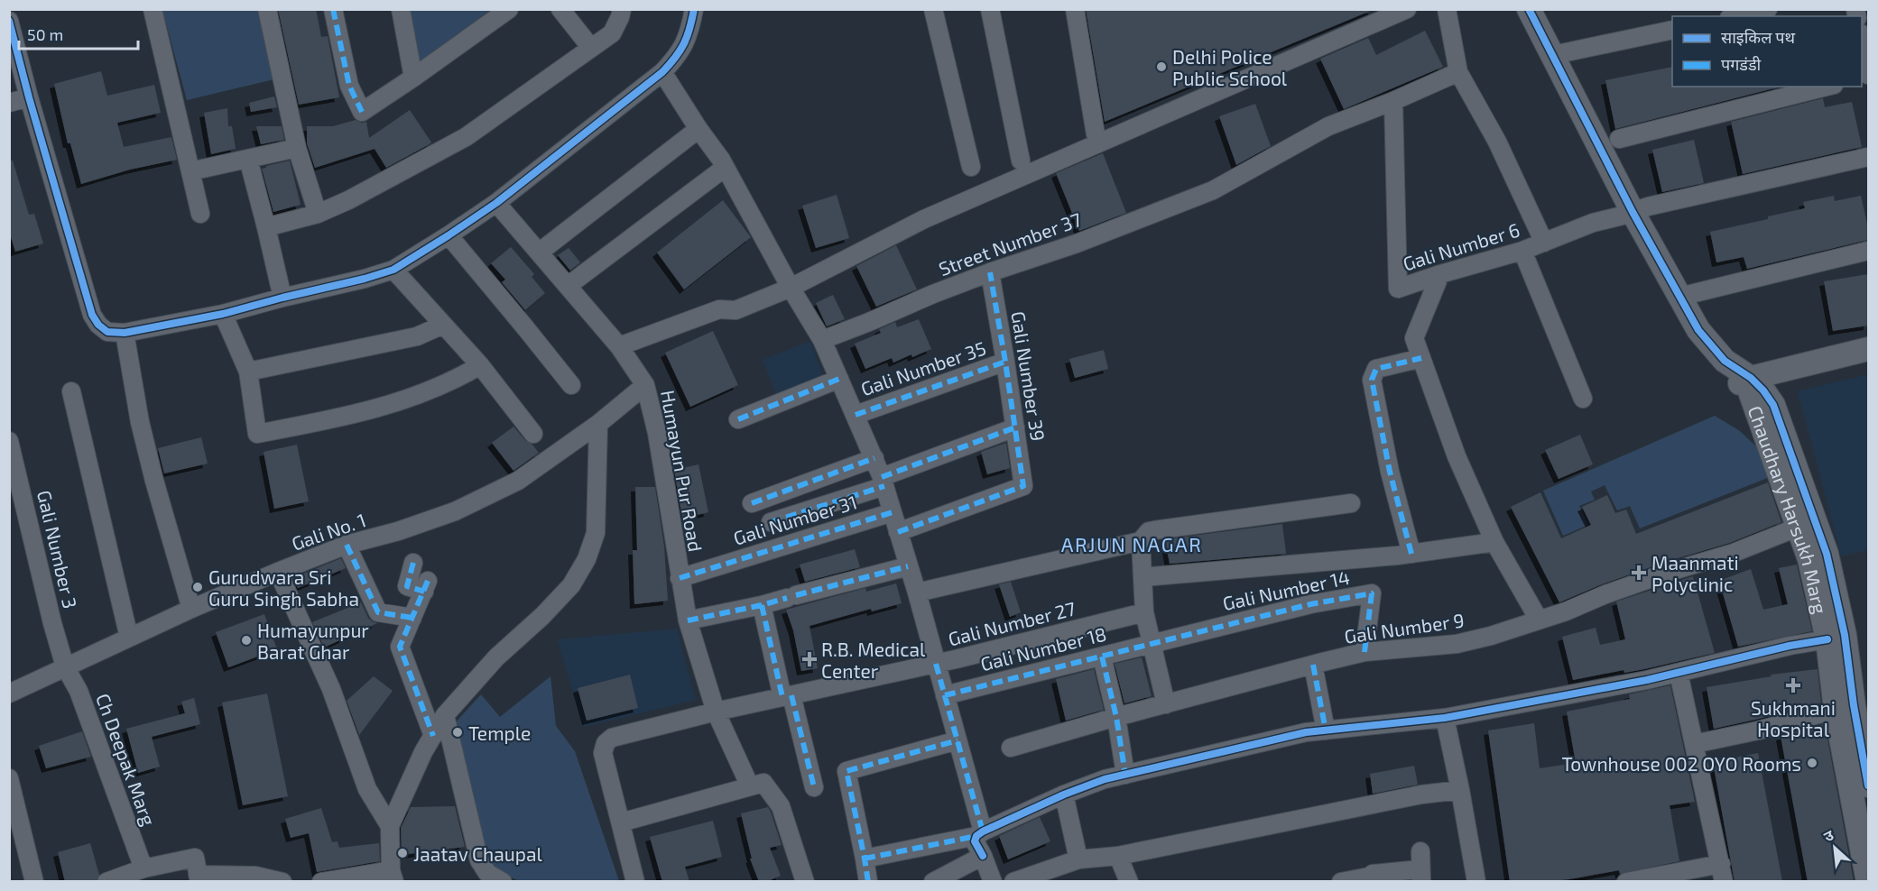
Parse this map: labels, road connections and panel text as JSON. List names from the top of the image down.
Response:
{
  "streets": {
    "street": [
      "Street Number 37",
      "Gali Number 6",
      "Gali Number 35",
      "Gali Number 39",
      "Humayun Pur Road",
      "Chaudhary Harsukh Marg",
      "Gali Number 31",
      "Gali No. 1",
      "Gali Number 3",
      "Gali Number 14",
      "Gali Number 27",
      "Gali Number 9",
      "Gali Number 18",
      "Ch Deepak Marg"
    ]
  },
  "crossings": [
    ["Street Number 37", "Gali Number 6"],
    ["Street Number 37", "Gali Number 39"],
    ["Gali Number 35", "Gali Number 39"],
    ["Humayun Pur Road", "Gali Number 31"],
    ["Humayun Pur Road", "Gali No. 1"],
    ["Humayun Pur Road", "Gali Number 27"],
    ["Chaudhary Harsukh Marg", "Gali Number 9"],
    ["Gali No. 1", "Gali Number 3"],
    ["Gali No. 1", "Ch Deepak Marg"],
    ["Gali Number 3", "Ch Deepak Marg"],
    ["Gali Number 14", "Gali Number 9"],
    ["Gali Number 14", "Gali Number 18"]
  ],
  "districts": ["ARJUN NAGAR"],
  "places": {
    "other": [
      "Delhi Police Public School",
      "Gurudwara Sri Guru Singh Sabha",
      "Humayunpur Barat Ghar",
      "Temple",
      "Townhouse 002 OYO Rooms",
      "Jaatav Chaupal"
    ],
    "health": ["Maanmati Polyclinic", "R.B. Medical Center", "Sukhmani Hospital"]
  },
  "legend": ["साइकिल पथ", "पगडंडी"],
  "scale_bar": "50 m",
  "north": "top left"
}
